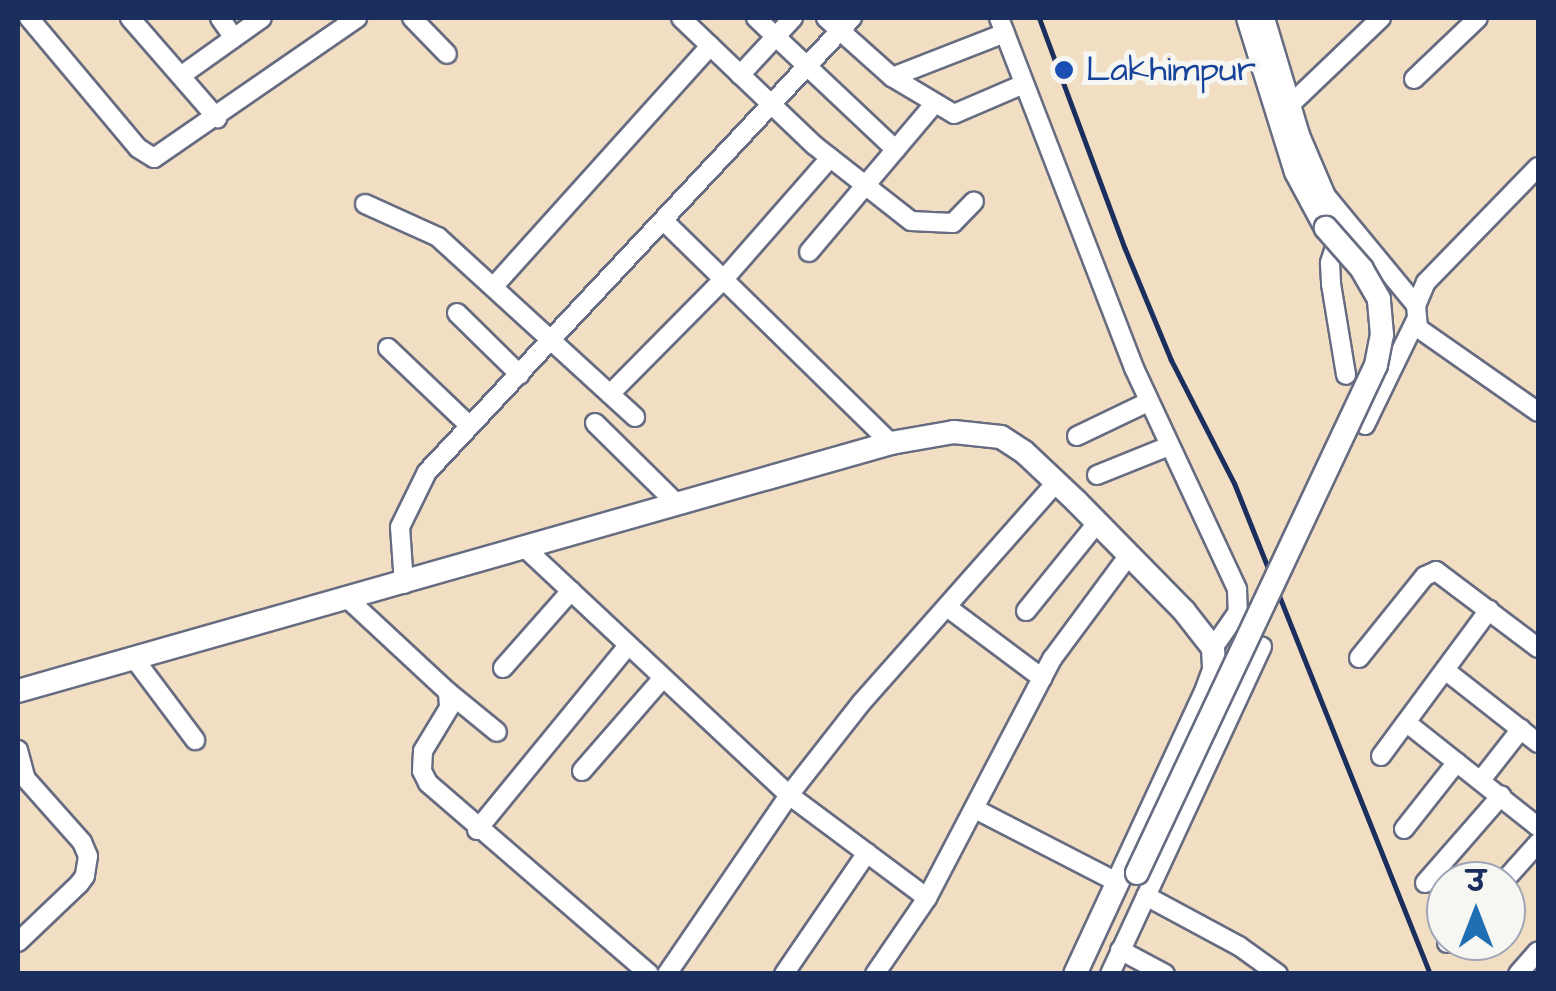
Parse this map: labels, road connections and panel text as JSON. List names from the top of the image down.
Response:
{
  "places": ["Lakhimpur"],
  "north": "top"
}
